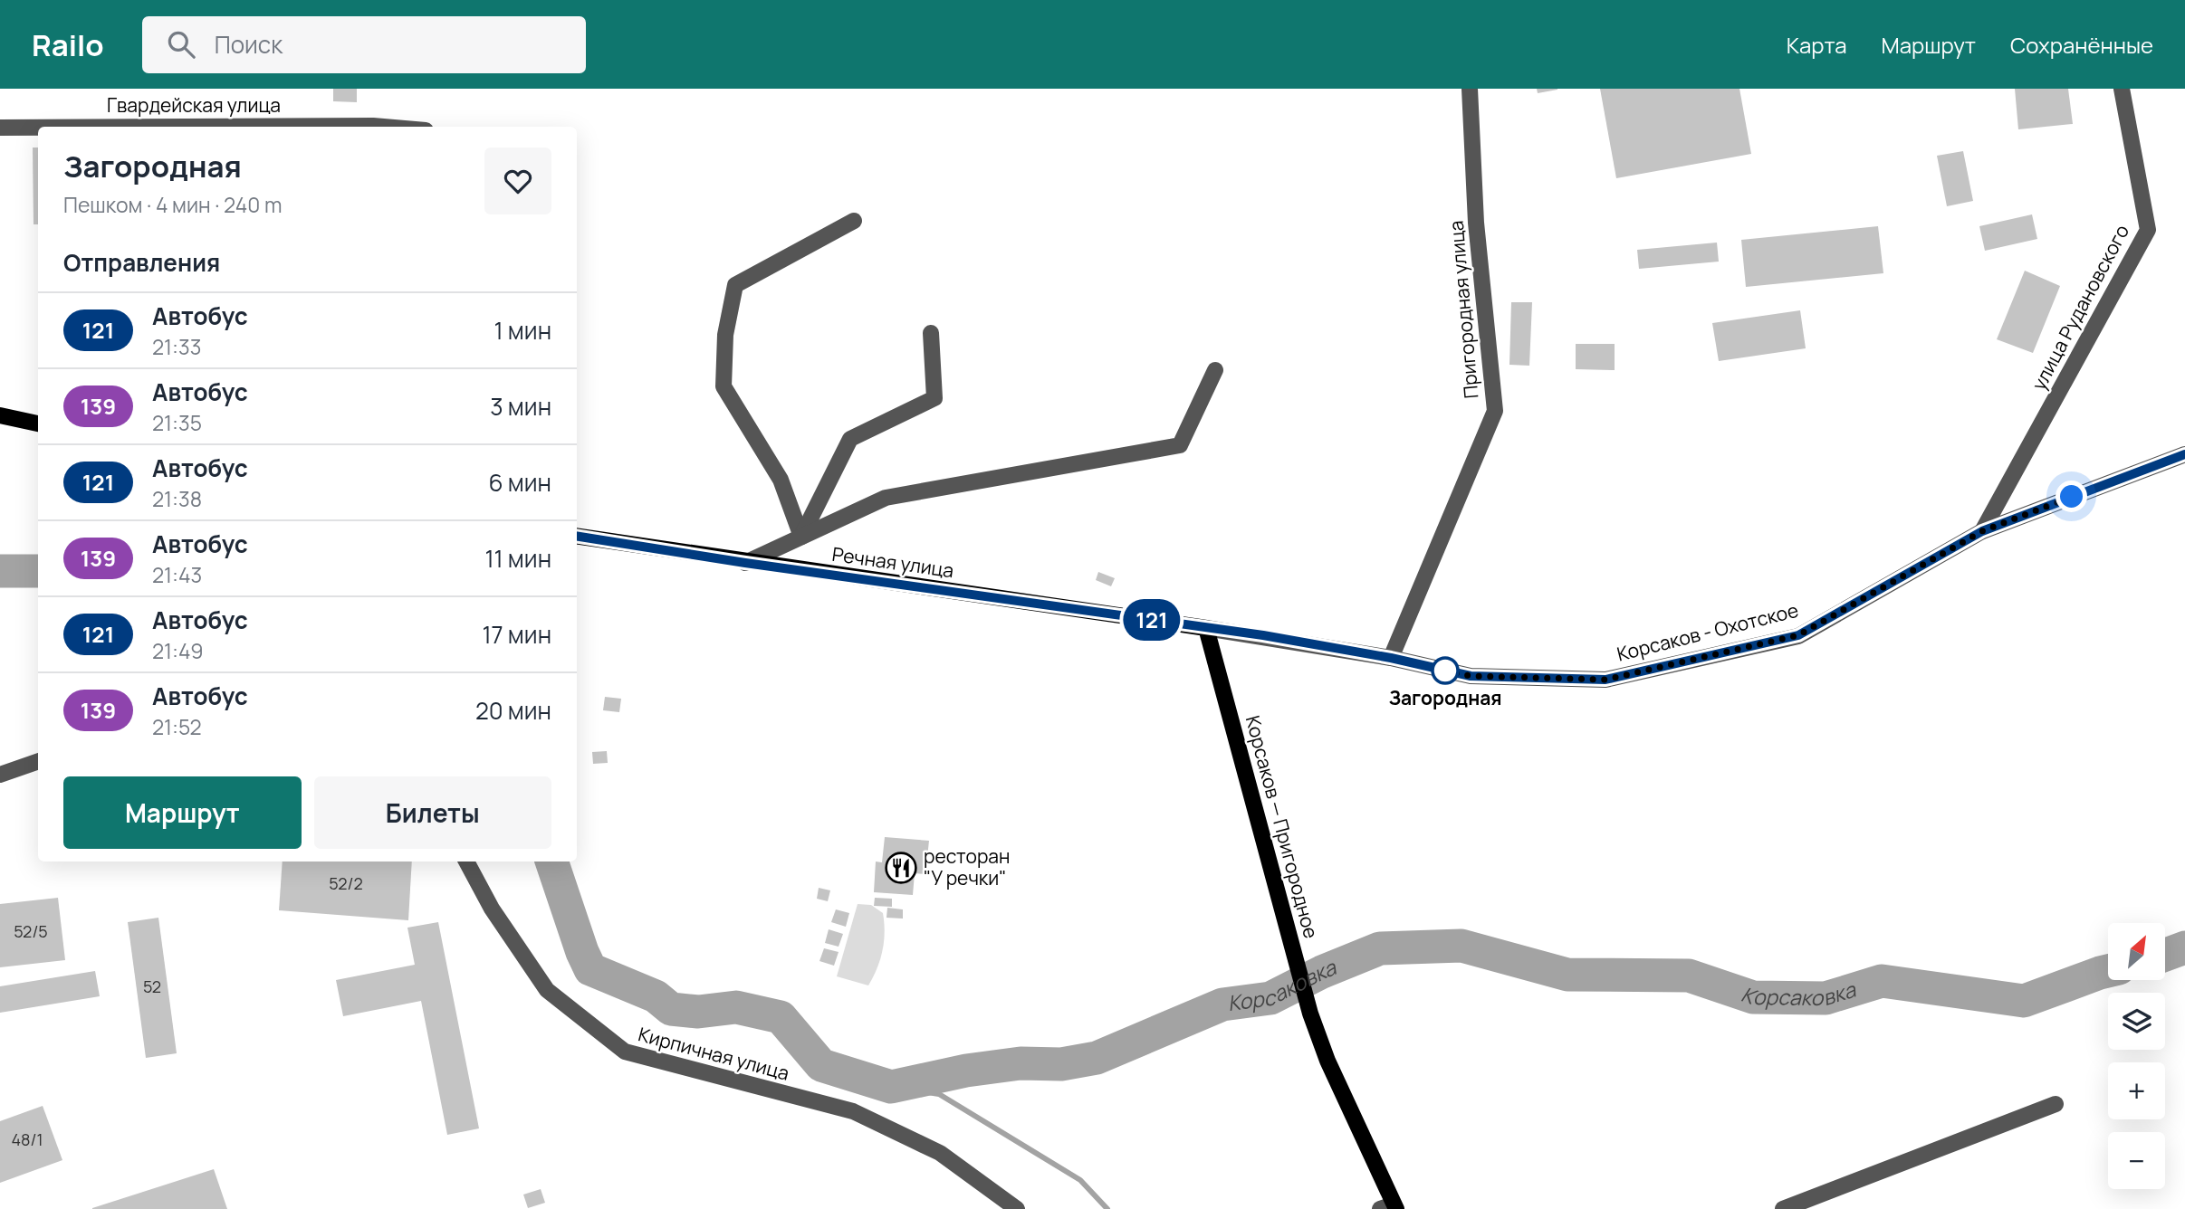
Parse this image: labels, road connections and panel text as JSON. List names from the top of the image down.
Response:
{
  "streets": {
    "main road": ["Речная улица", "Корсаков — Пригородное"],
    "street": [
      "Гвардейская улица",
      "улица Рудановского",
      "Пригородная улица",
      "Корсаков - Охотское",
      "Кирпичная улица"
    ]
  },
  "crossings": [
    ["улица Рудановского", "Корсаков - Охотское"],
    ["Пригородная улица", "Корсаков - Охотское"],
    ["Речная улица", "Корсаков - Охотское"],
    ["Речная улица", "Корсаков — Пригородное"],
    ["Корсаков - Охотское", "Корсаков — Пригородное"]
  ],
  "water": ["Корсаковка"],
  "places": {
    "other": ["Загородная"],
    "restaurant": ["ресторан \"У речки\""]
  },
  "lines": ["bus line 121"],
  "house_numbers": [
    "52/2",
    "52/5",
    "52",
    "48/1"
  ],
  "north": "top right",
  "page": {
    "header": "Railo",
    "search": "Поиск",
    "nav": ["Карта", "Маршрут", "Сохранённые"],
    "on_map": "121",
    "heading": [
      ["Загородная", "Пешком · 4 мин · 240 m"],
      "Отправления"
    ],
    "list": [
      {
        "mark": "121",
        "name": "Автобус",
        "note": "21:33",
        "value": "1 мин"
      },
      {
        "mark": "139",
        "name": "Автобус",
        "note": "21:35",
        "value": "3 мин"
      },
      {
        "mark": "121",
        "name": "Автобус",
        "note": "21:38",
        "value": "6 мин"
      },
      {
        "mark": "139",
        "name": "Автобус",
        "note": "21:43",
        "value": "11 мин"
      },
      {
        "mark": "121",
        "name": "Автобус",
        "note": "21:49",
        "value": "17 мин"
      },
      {
        "mark": "139",
        "name": "Автобус",
        "note": "21:52",
        "value": "20 мин"
      }
    ],
    "buttons": ["Маршрут", "Билеты"],
    "map_buttons": ["+", "−"]
  }
}
